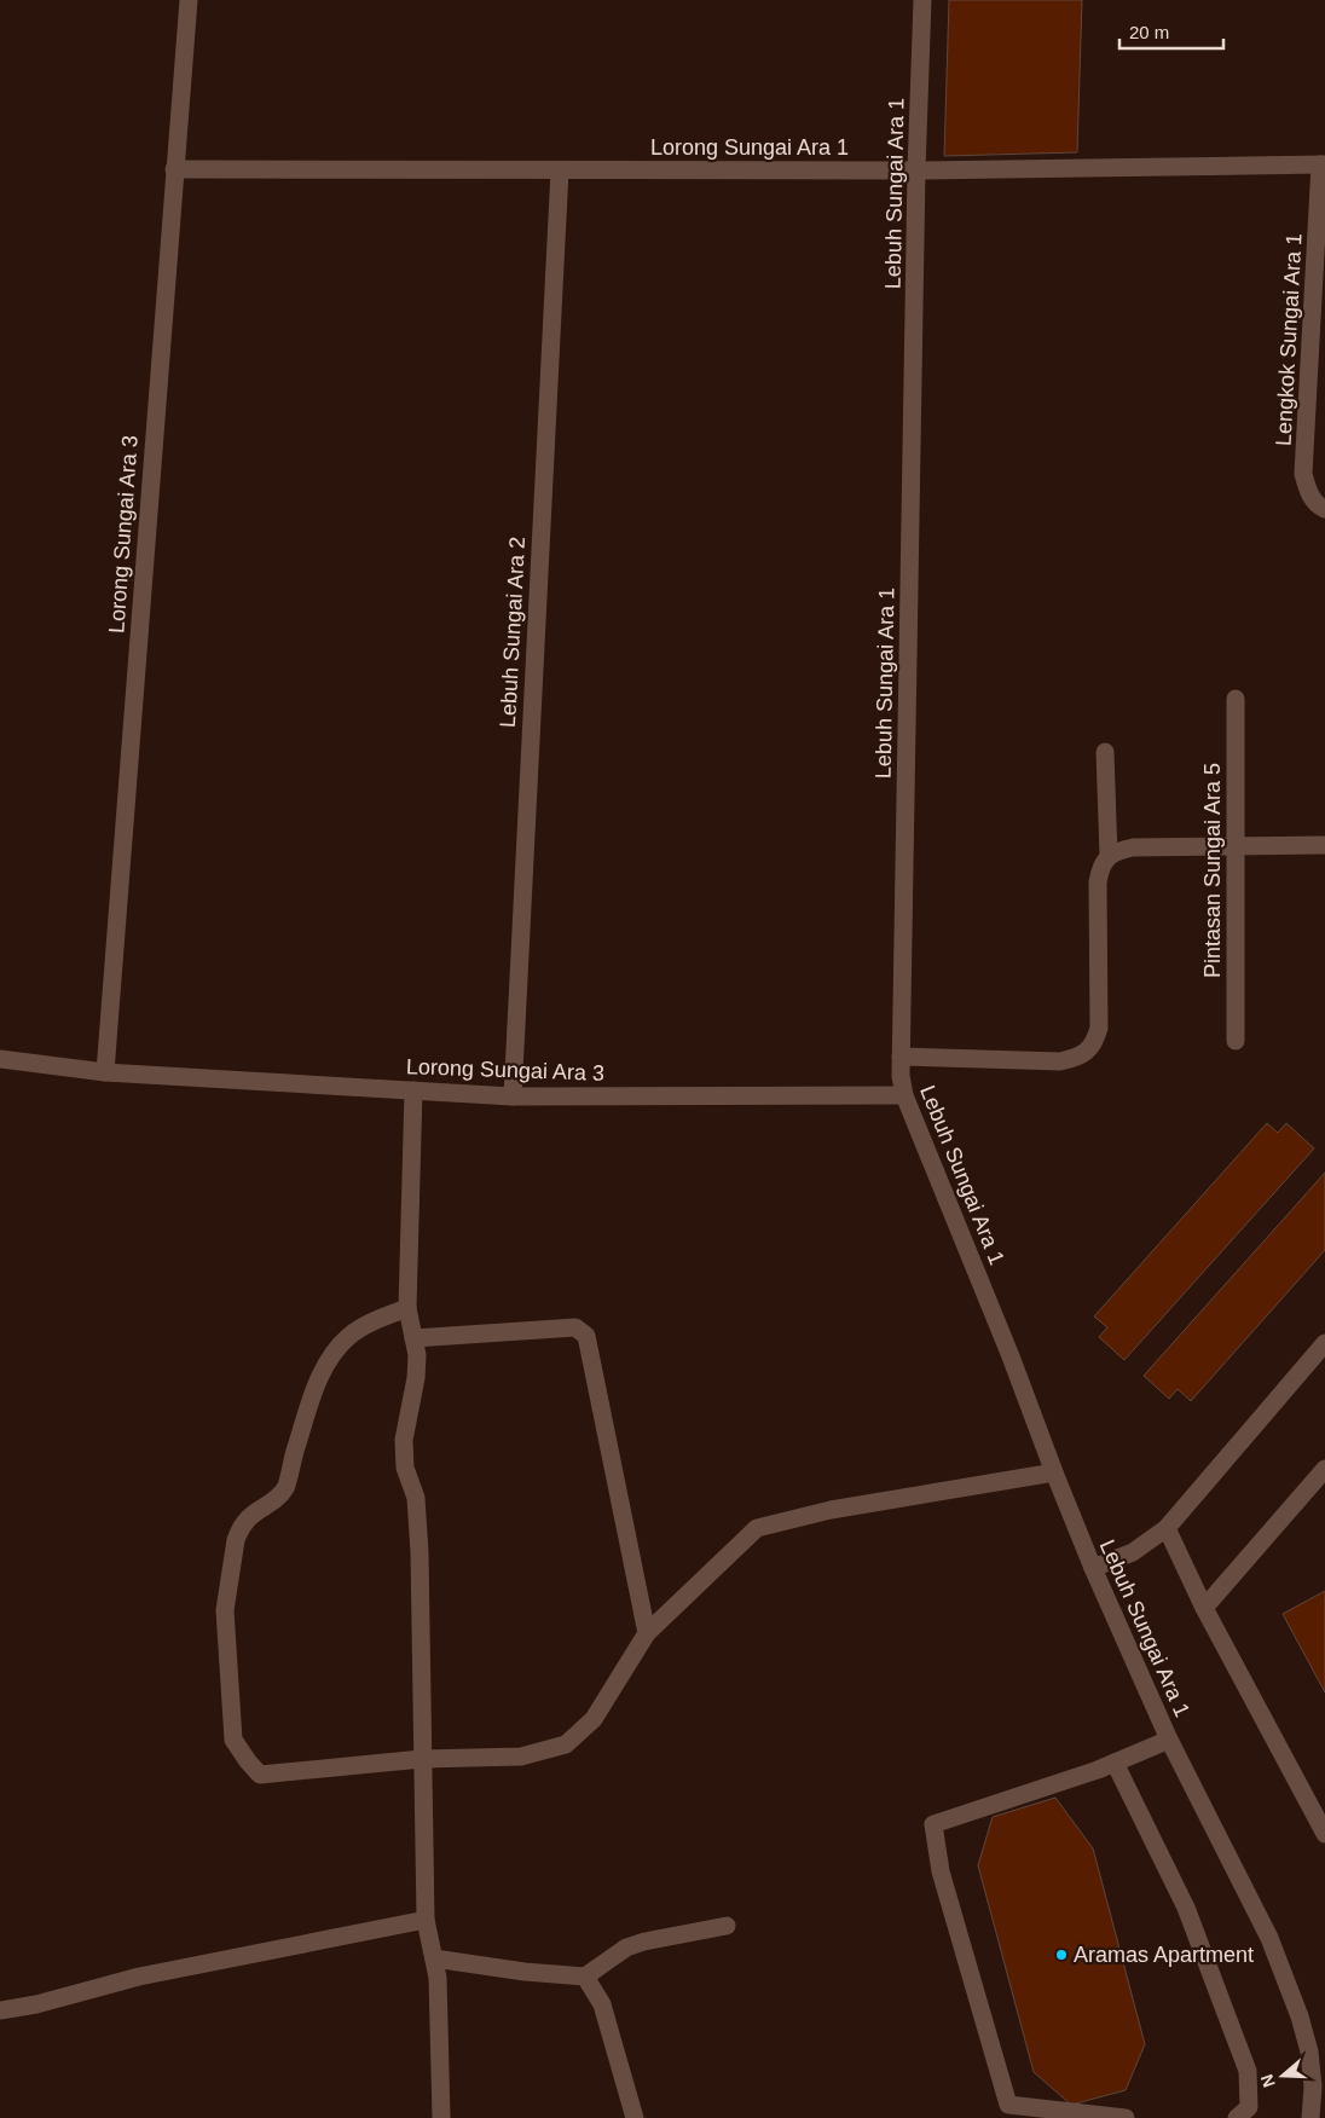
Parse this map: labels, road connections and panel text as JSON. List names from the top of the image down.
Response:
{
  "streets": {
    "street": [
      "Lorong Sungai Ara 1",
      "Lebuh Sungai Ara 1",
      "Lengkok Sungai Ara 1",
      "Lorong Sungai Ara 3",
      "Lebuh Sungai Ara 2",
      "Pintasan Sungai Ara 5"
    ]
  },
  "crossings": [
    ["Lorong Sungai Ara 1", "Lebuh Sungai Ara 1"],
    ["Lorong Sungai Ara 1", "Lengkok Sungai Ara 1"],
    ["Lorong Sungai Ara 1", "Lorong Sungai Ara 3"],
    ["Lorong Sungai Ara 1", "Lebuh Sungai Ara 2"],
    ["Lebuh Sungai Ara 1", "Lorong Sungai Ara 3"],
    ["Lorong Sungai Ara 3", "Lebuh Sungai Ara 2"]
  ],
  "places": ["Aramas Apartment"],
  "scale_bar": "20 m",
  "north": "left"
}
